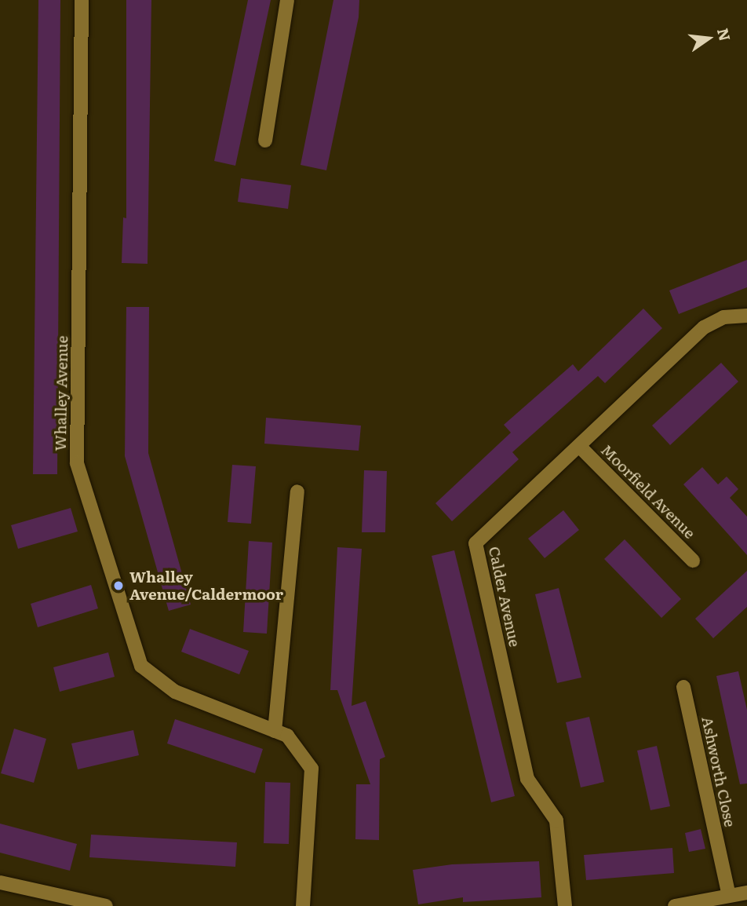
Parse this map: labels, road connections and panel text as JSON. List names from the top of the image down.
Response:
{
  "streets": {
    "street": [
      "Whalley Avenue",
      "Moorfield Avenue",
      "Calder Avenue",
      "Ashworth Close"
    ]
  },
  "crossings": [
    ["Moorfield Avenue", "Calder Avenue"]
  ],
  "places": ["Whalley Avenue/Caldermoor"],
  "north": "right"
}
